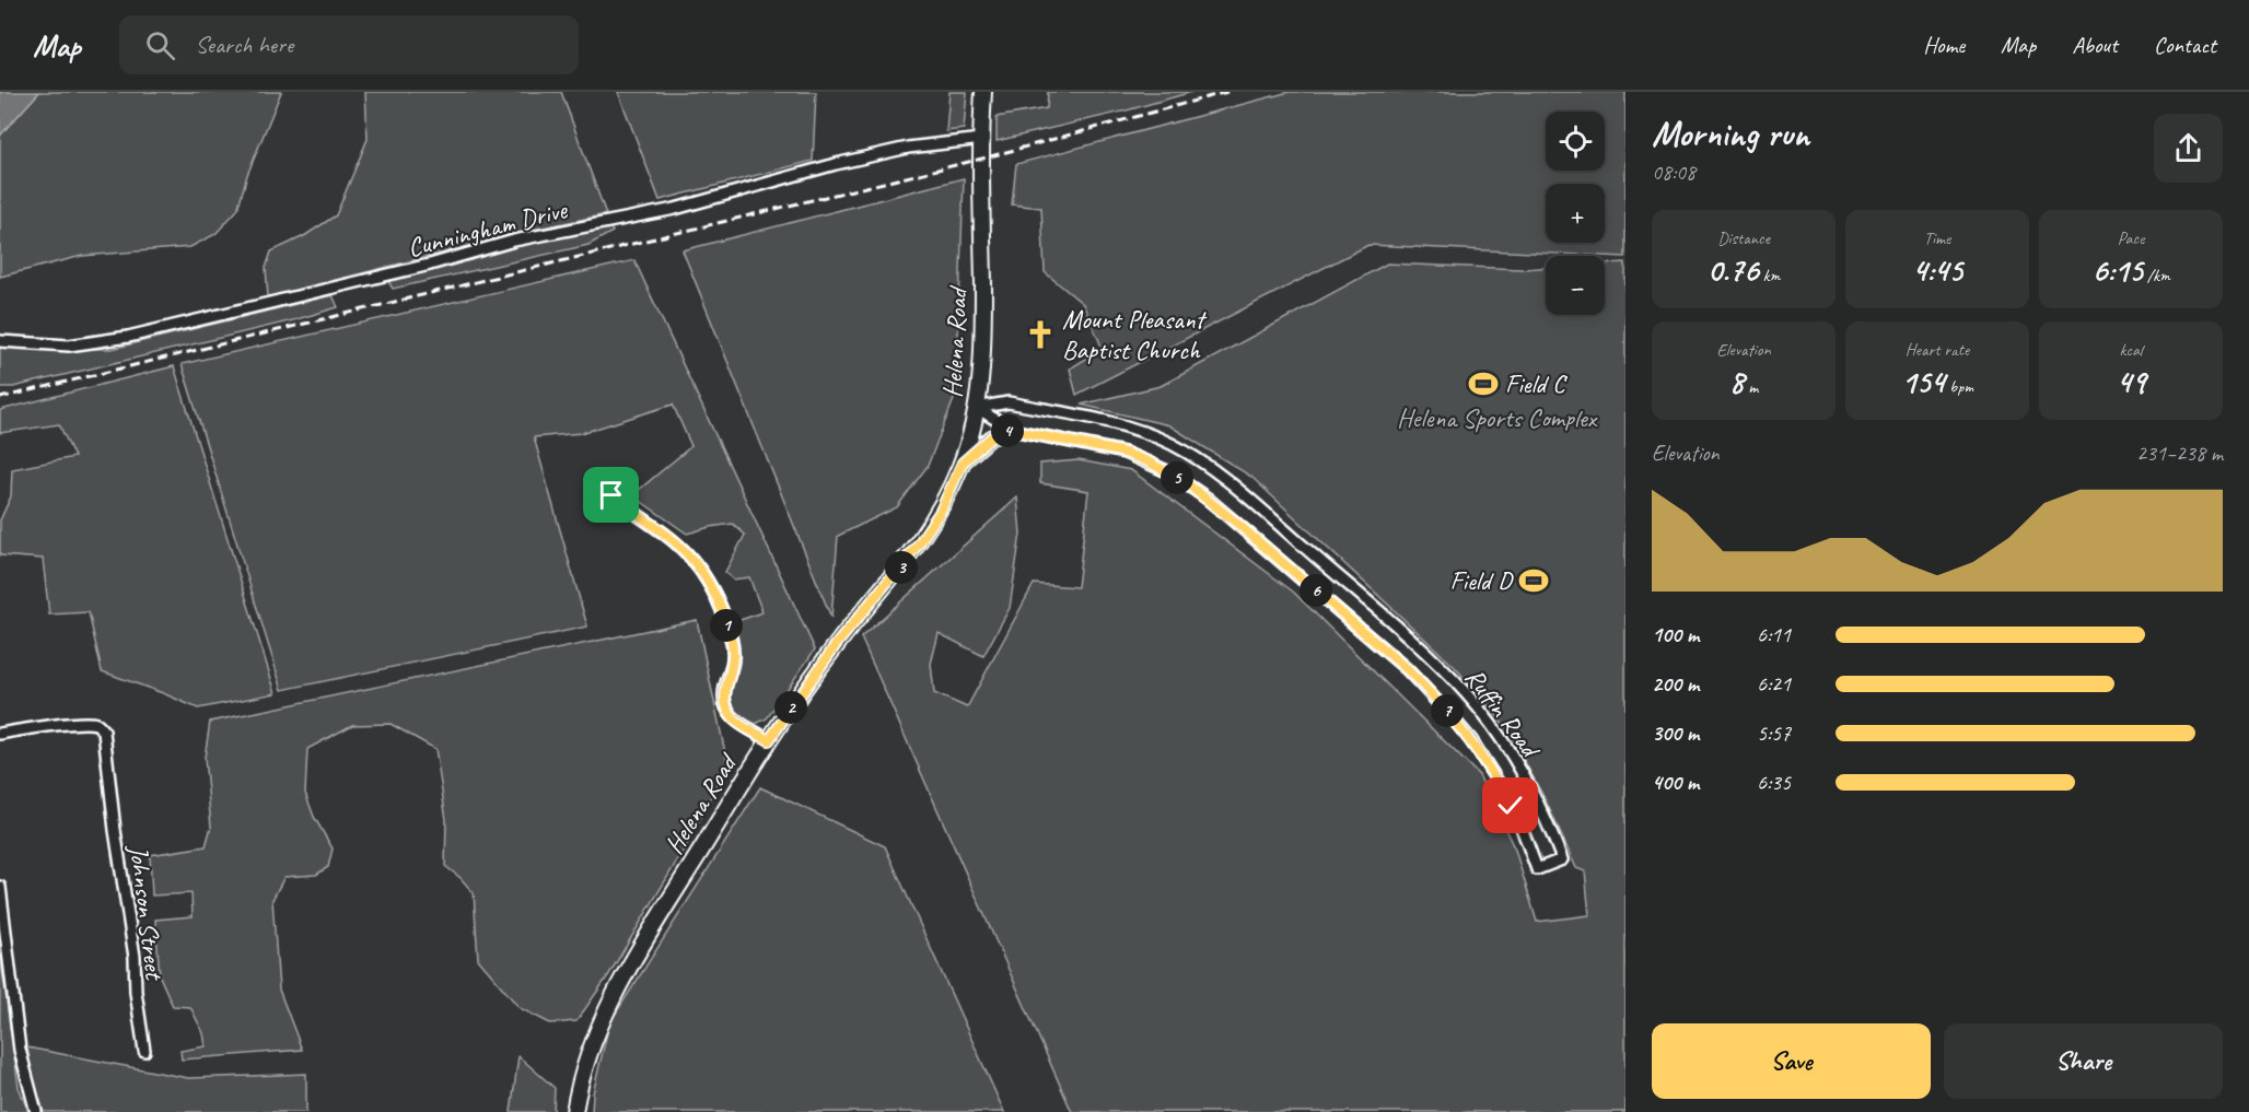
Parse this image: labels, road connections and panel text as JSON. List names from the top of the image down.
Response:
{
  "streets": {
    "main road": ["Helena Road"],
    "street": ["Cunningham Drive", "Ruffin Road", "Johnson Street"]
  },
  "crossings": [
    ["Cunningham Drive", "Helena Road"],
    ["Helena Road", "Ruffin Road"]
  ],
  "parks": ["Helena Sports Complex"],
  "places": {
    "church": ["Mount Pleasant Baptist Church"],
    "sports": ["Field C", "Field D"]
  },
  "page": {
    "header": "Map",
    "search": "Search here",
    "nav": [
      "Home",
      "Map",
      "About",
      "Contact"
    ],
    "heading": ["Morning run", "08:08"],
    "map_buttons": ["+", "−"],
    "stats": [
      ["Distance", "0.76 km"],
      ["Time", "4:45"],
      ["Pace", "6:15 /km"],
      ["Elevation", "8 m"],
      ["Heart rate", "154 bpm"],
      ["kcal", "49"]
    ],
    "pins": [
      "4",
      "5",
      "3",
      "6",
      "1",
      "2",
      "7"
    ],
    "chart": ["Elevation", "231–238 m"],
    "list": [
      {
        "name": "100 m",
        "note": "6:11"
      },
      {
        "name": "200 m",
        "note": "6:21"
      },
      {
        "name": "300 m",
        "note": "5:57"
      },
      {
        "name": "400 m",
        "note": "6:35"
      }
    ],
    "buttons": ["Save", "Share"]
  }
}
